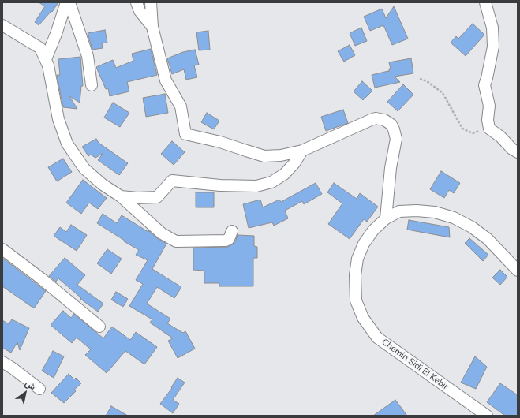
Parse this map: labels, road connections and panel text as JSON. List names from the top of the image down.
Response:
{
  "streets": {
    "street": ["Chemin Sidi El Kebir"]
  },
  "north": "top right"
}
